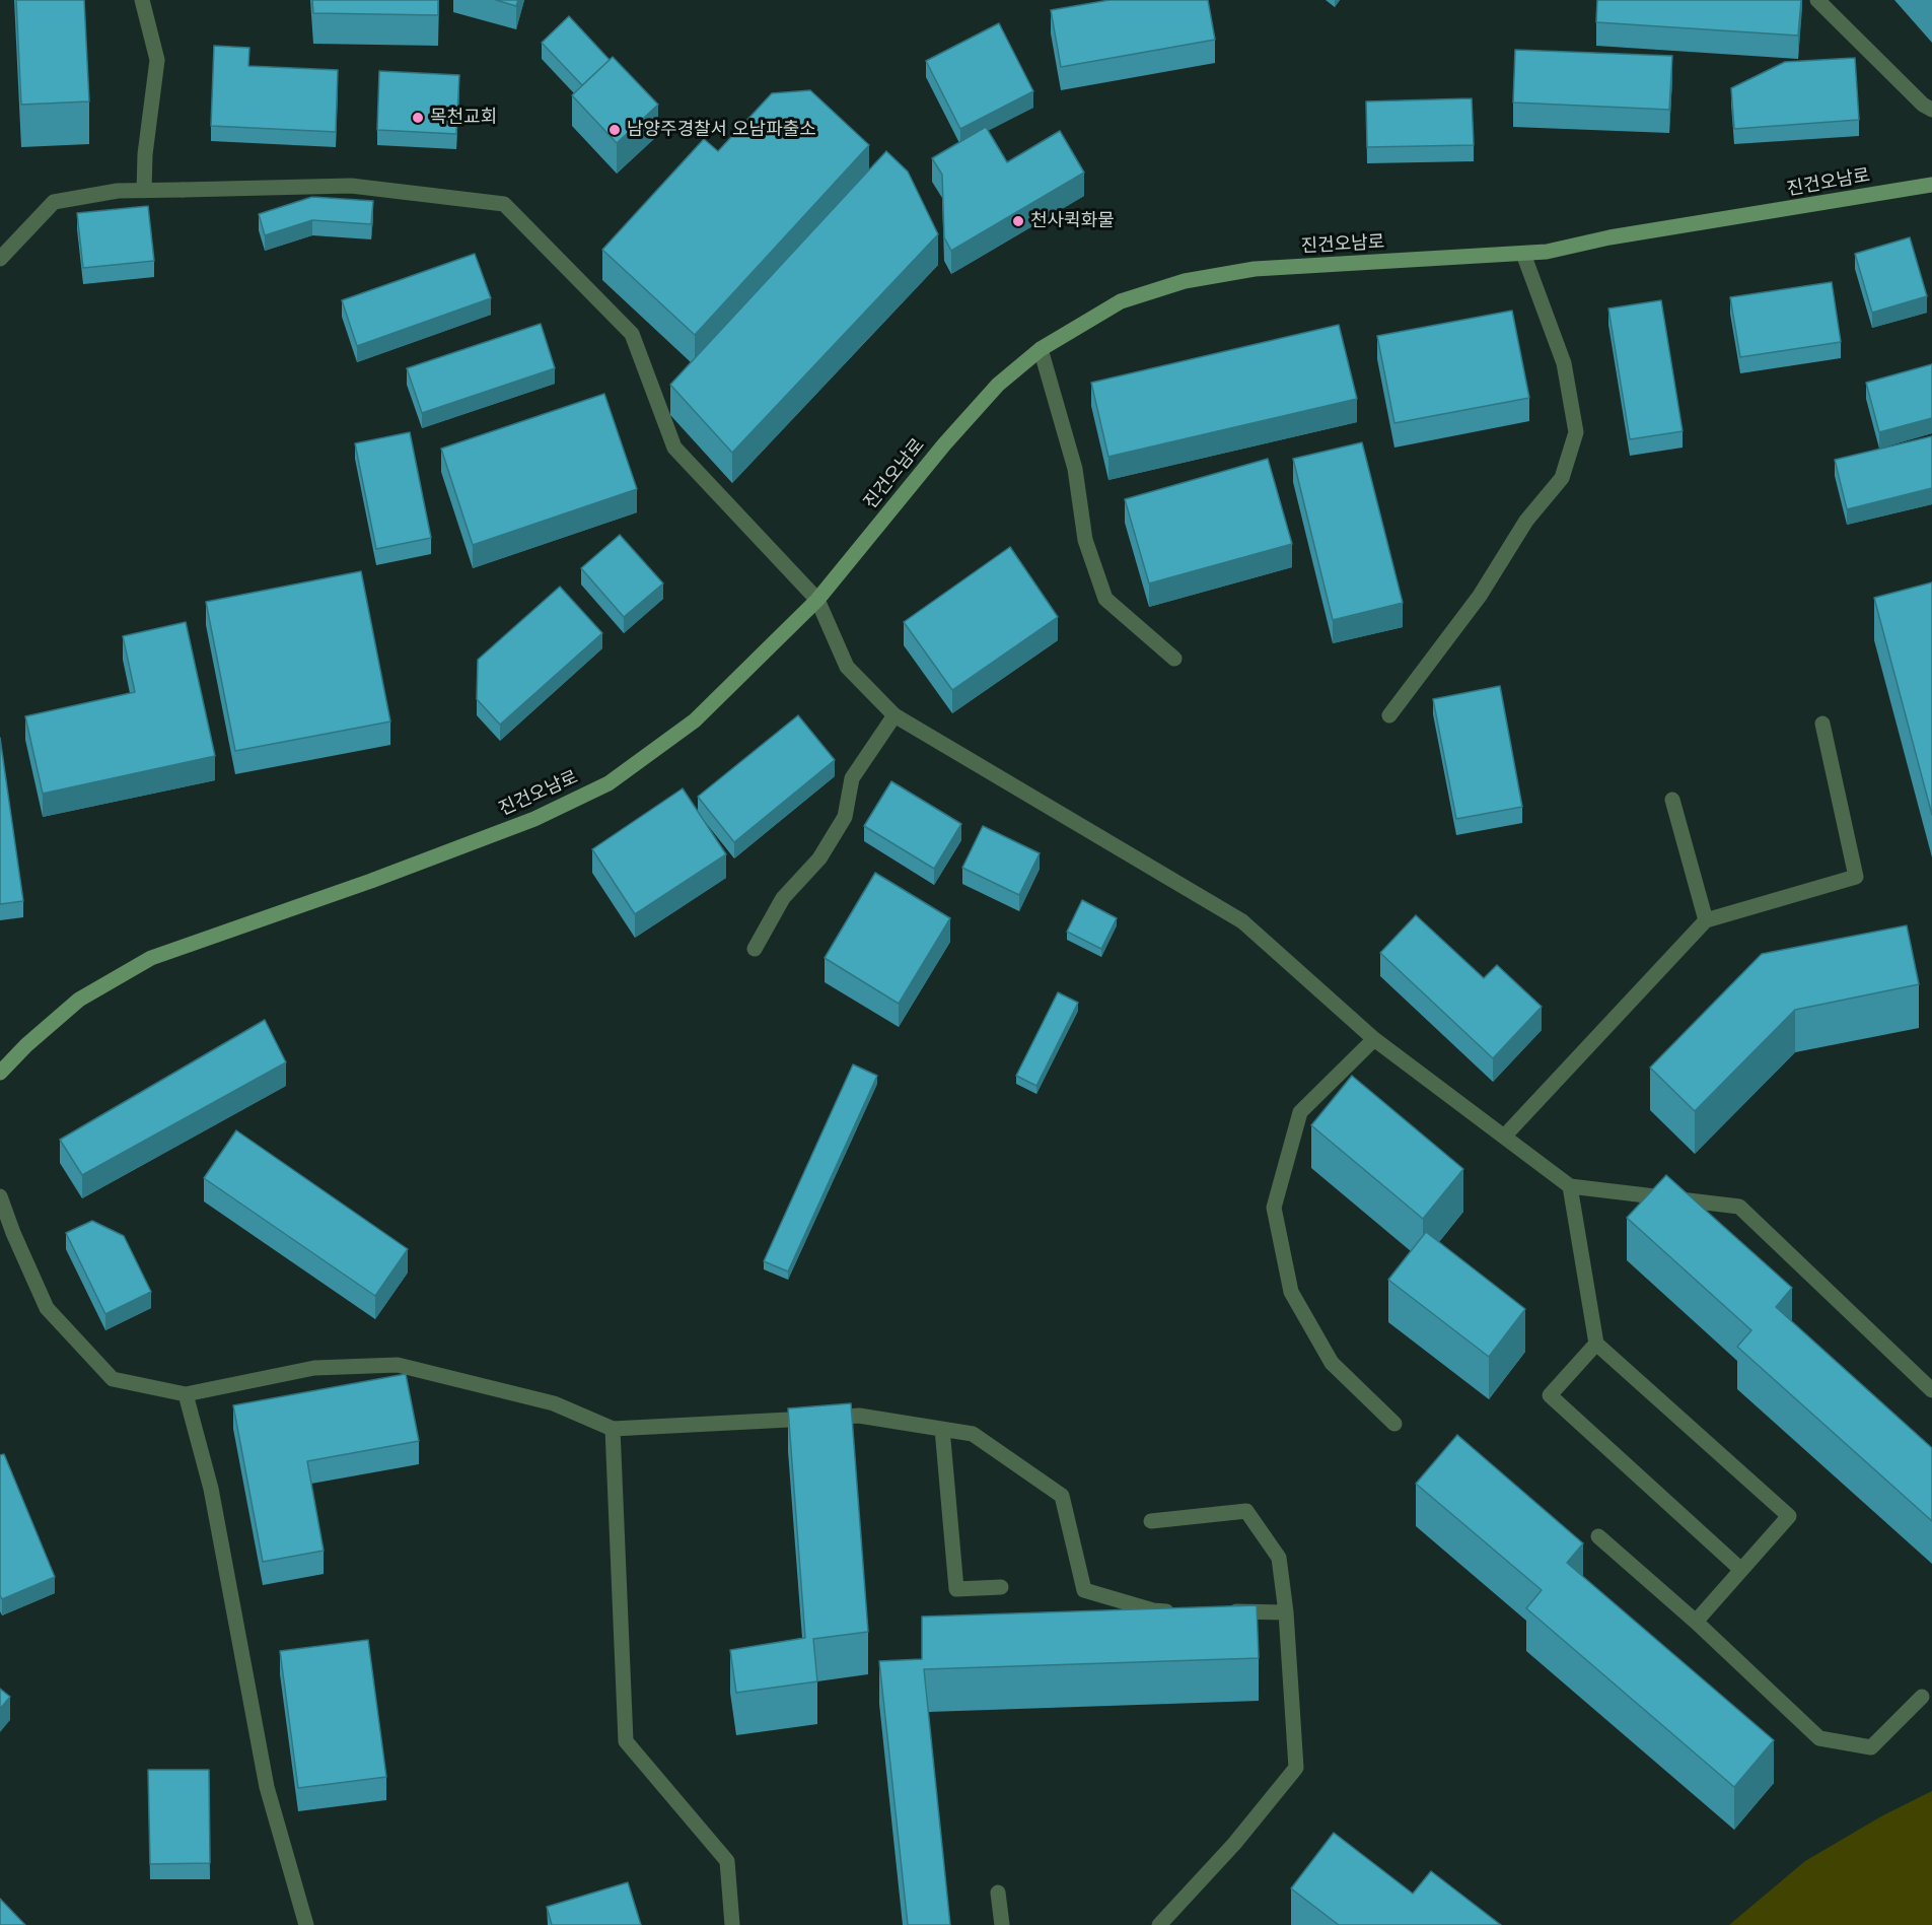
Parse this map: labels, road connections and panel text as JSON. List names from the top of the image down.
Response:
{
  "streets": {
    "main road": ["진건오남로"]
  },
  "places": ["목천교회", "남양주경찰서 오남파출소", "천사퀵화물"]
}
